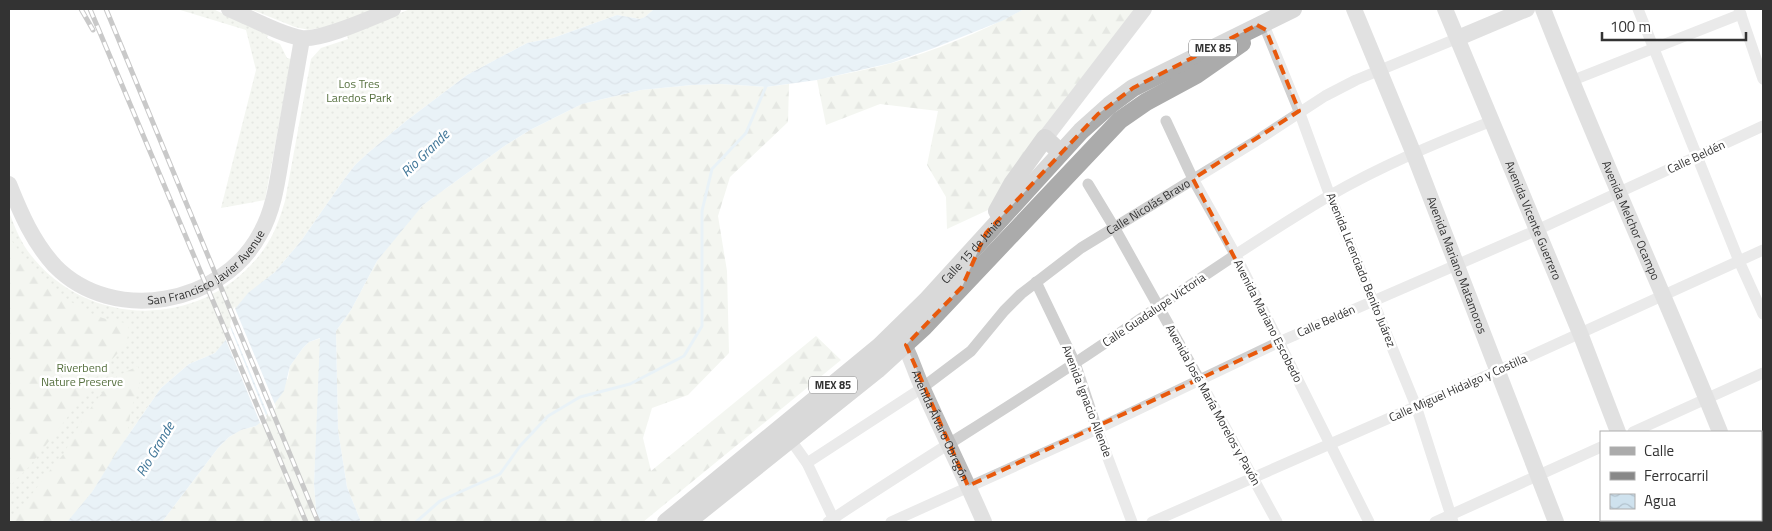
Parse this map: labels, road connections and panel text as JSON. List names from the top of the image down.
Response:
{
  "streets": {
    "main road": [
      "MEX 85",
      "Calle Nicolás Bravo",
      "Avenida Vicente Guerrero",
      "Avenida Melchor Ocampo",
      "Calle 15 de Junio",
      "San Francisco Javier Avenue",
      "Avenida Mariano Matamoros",
      "Avenida Álvaro Obregón"
    ],
    "street": [
      "Calle Beldén",
      "Avenida Licenciado Benito Juárez",
      "Calle Guadalupe Victoria",
      "Avenida Mariano Escobedo",
      "Calle Miguel Hidalgo y Costilla",
      "Avenida Ignacio Allende",
      "Avenida José María Morelos y Pavón"
    ]
  },
  "crossings": [
    ["Calle Beldén", "Avenida Vicente Guerrero"],
    ["Calle Beldén", "Avenida Melchor Ocampo"],
    ["Calle Beldén", "Avenida Mariano Matamoros"],
    ["Calle Beldén", "Avenida Licenciado Benito Juárez"],
    ["Calle Beldén", "Avenida Mariano Escobedo"],
    ["Calle Beldén", "Avenida Ignacio Allende"],
    ["Calle Beldén", "Avenida José María Morelos y Pavón"],
    ["Calle Beldén", "Avenida Álvaro Obregón"],
    ["Calle Nicolás Bravo", "Avenida Vicente Guerrero"],
    ["Calle Nicolás Bravo", "Avenida Mariano Matamoros"],
    ["Calle Nicolás Bravo", "Avenida Licenciado Benito Juárez"],
    ["Calle Nicolás Bravo", "Avenida Mariano Escobedo"],
    ["Calle Nicolás Bravo", "Avenida Ignacio Allende"],
    ["Calle Nicolás Bravo", "Avenida José María Morelos y Pavón"],
    ["Calle Nicolás Bravo", "Avenida Álvaro Obregón"],
    ["Avenida Vicente Guerrero", "Calle Guadalupe Victoria"],
    ["Avenida Vicente Guerrero", "Calle Miguel Hidalgo y Costilla"],
    ["Avenida Melchor Ocampo", "Calle Miguel Hidalgo y Costilla"],
    ["Calle 15 de Junio", "Avenida Licenciado Benito Juárez"],
    ["Calle 15 de Junio", "Avenida Álvaro Obregón"],
    ["Avenida Mariano Matamoros", "Calle Guadalupe Victoria"],
    ["Avenida Mariano Matamoros", "Calle Miguel Hidalgo y Costilla"],
    ["Avenida Licenciado Benito Juárez", "Calle Guadalupe Victoria"],
    ["Avenida Licenciado Benito Juárez", "Calle Miguel Hidalgo y Costilla"],
    ["Calle Guadalupe Victoria", "Avenida Mariano Escobedo"],
    ["Calle Guadalupe Victoria", "Avenida Ignacio Allende"],
    ["Calle Guadalupe Victoria", "Avenida José María Morelos y Pavón"],
    ["Calle Guadalupe Victoria", "Avenida Álvaro Obregón"],
    ["Avenida Mariano Escobedo", "Calle Miguel Hidalgo y Costilla"],
    ["Calle Miguel Hidalgo y Costilla", "Avenida José María Morelos y Pavón"]
  ],
  "water": ["Rio Grande"],
  "parks": ["Los Tres Laredos Park", "Riverbend Nature Preserve"],
  "legend": ["Calle", "Ferrocarril", "Agua"],
  "scale_bar": "100 m"
}
